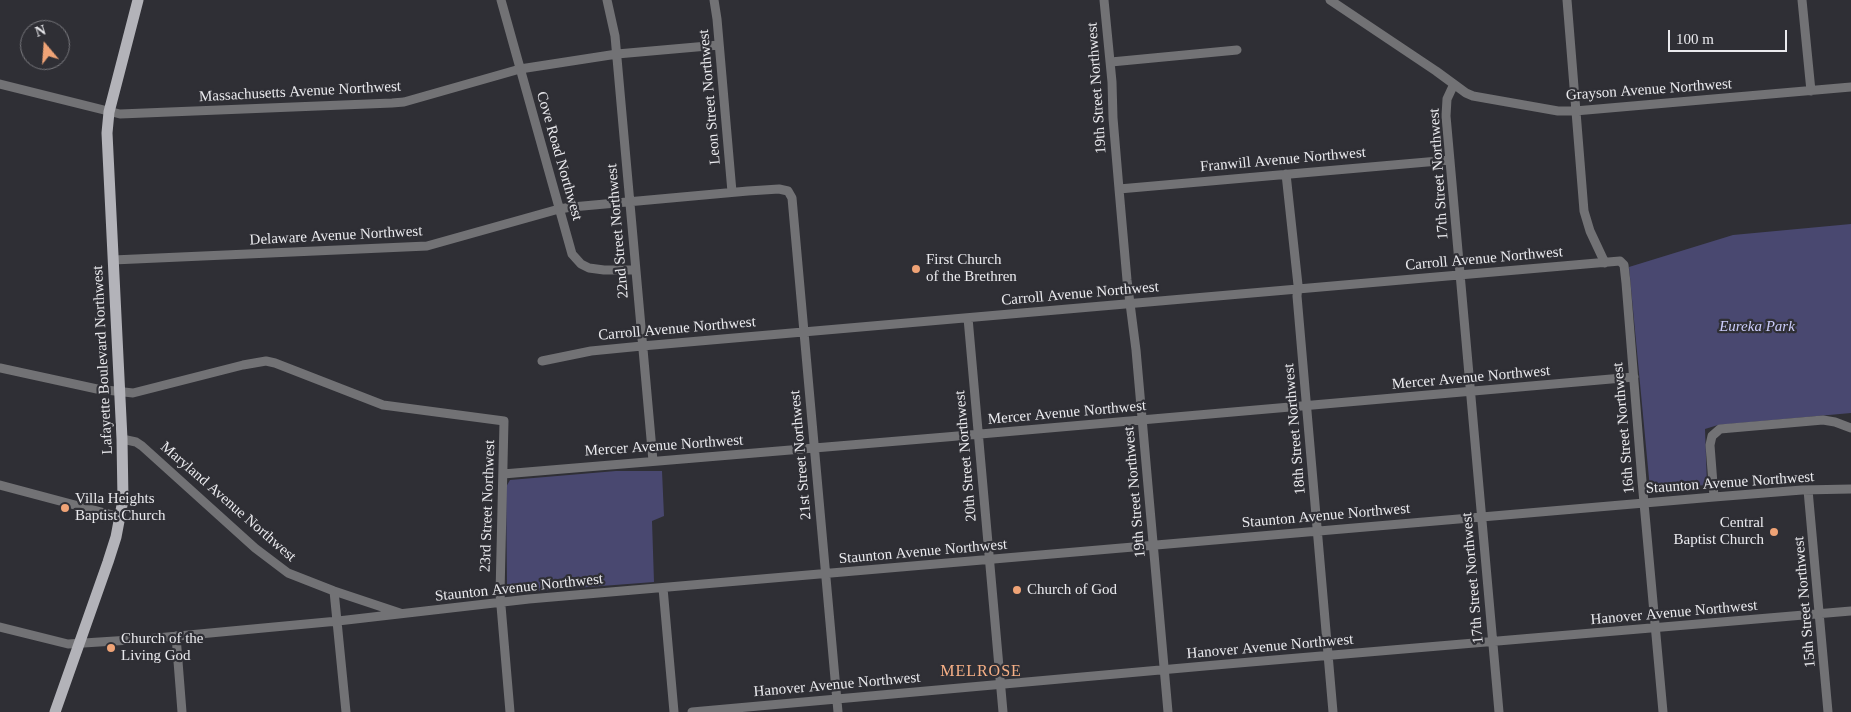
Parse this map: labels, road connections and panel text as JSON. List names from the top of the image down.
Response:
{
  "streets": {
    "main road": ["Lafayette Boulevard Northwest"],
    "street": [
      "19th Street Northwest",
      "Grayson Avenue Northwest",
      "Massachusetts Avenue Northwest",
      "Leon Street Northwest",
      "Cove Road Northwest",
      "Franwill Avenue Northwest",
      "17th Street Northwest",
      "22nd Street Northwest",
      "Delaware Avenue Northwest",
      "Carroll Avenue Northwest",
      "Mercer Avenue Northwest",
      "16th Street Northwest",
      "18th Street Northwest",
      "21st Street Northwest",
      "20th Street Northwest",
      "Staunton Avenue Northwest",
      "Maryland Avenue Northwest",
      "23rd Street Northwest",
      "15th Street Northwest",
      "Hanover Avenue Northwest"
    ]
  },
  "crossings": [
    ["19th Street Northwest", "Franwill Avenue Northwest"],
    ["19th Street Northwest", "Carroll Avenue Northwest"],
    ["19th Street Northwest", "Mercer Avenue Northwest"],
    ["19th Street Northwest", "Staunton Avenue Northwest"],
    ["19th Street Northwest", "Hanover Avenue Northwest"],
    ["Grayson Avenue Northwest", "17th Street Northwest"],
    ["Massachusetts Avenue Northwest", "Leon Street Northwest"],
    ["Massachusetts Avenue Northwest", "Cove Road Northwest"],
    ["Massachusetts Avenue Northwest", "22nd Street Northwest"],
    ["Massachusetts Avenue Northwest", "Lafayette Boulevard Northwest"],
    ["Leon Street Northwest", "Delaware Avenue Northwest"],
    ["Cove Road Northwest", "22nd Street Northwest"],
    ["Cove Road Northwest", "Delaware Avenue Northwest"],
    ["Franwill Avenue Northwest", "17th Street Northwest"],
    ["Franwill Avenue Northwest", "18th Street Northwest"],
    ["17th Street Northwest", "Carroll Avenue Northwest"],
    ["17th Street Northwest", "Mercer Avenue Northwest"],
    ["17th Street Northwest", "Staunton Avenue Northwest"],
    ["17th Street Northwest", "Hanover Avenue Northwest"],
    ["22nd Street Northwest", "Delaware Avenue Northwest"],
    ["22nd Street Northwest", "Carroll Avenue Northwest"],
    ["22nd Street Northwest", "Mercer Avenue Northwest"],
    ["Delaware Avenue Northwest", "Lafayette Boulevard Northwest"],
    ["Delaware Avenue Northwest", "21st Street Northwest"],
    ["Carroll Avenue Northwest", "16th Street Northwest"],
    ["Carroll Avenue Northwest", "18th Street Northwest"],
    ["Carroll Avenue Northwest", "21st Street Northwest"],
    ["Carroll Avenue Northwest", "20th Street Northwest"],
    ["Lafayette Boulevard Northwest", "Staunton Avenue Northwest"],
    ["Lafayette Boulevard Northwest", "Maryland Avenue Northwest"],
    ["Lafayette Boulevard Northwest", "23rd Street Northwest"],
    ["Mercer Avenue Northwest", "16th Street Northwest"],
    ["Mercer Avenue Northwest", "18th Street Northwest"],
    ["Mercer Avenue Northwest", "21st Street Northwest"],
    ["Mercer Avenue Northwest", "20th Street Northwest"],
    ["Mercer Avenue Northwest", "23rd Street Northwest"],
    ["16th Street Northwest", "Staunton Avenue Northwest"],
    ["16th Street Northwest", "Hanover Avenue Northwest"],
    ["18th Street Northwest", "Staunton Avenue Northwest"],
    ["18th Street Northwest", "Hanover Avenue Northwest"],
    ["21st Street Northwest", "Staunton Avenue Northwest"],
    ["21st Street Northwest", "Hanover Avenue Northwest"],
    ["20th Street Northwest", "Staunton Avenue Northwest"],
    ["20th Street Northwest", "Hanover Avenue Northwest"],
    ["Staunton Avenue Northwest", "Maryland Avenue Northwest"],
    ["Staunton Avenue Northwest", "23rd Street Northwest"],
    ["Staunton Avenue Northwest", "15th Street Northwest"],
    ["15th Street Northwest", "Hanover Avenue Northwest"]
  ],
  "districts": ["MELROSE"],
  "parks": ["Eureka Park"],
  "places": [
    "First Church of the Brethren",
    "Villa Heights Baptist Church",
    "Central Baptist Church",
    "Church of God",
    "Church of the Living God"
  ],
  "scale_bar": "100 m",
  "north": "top"
}
